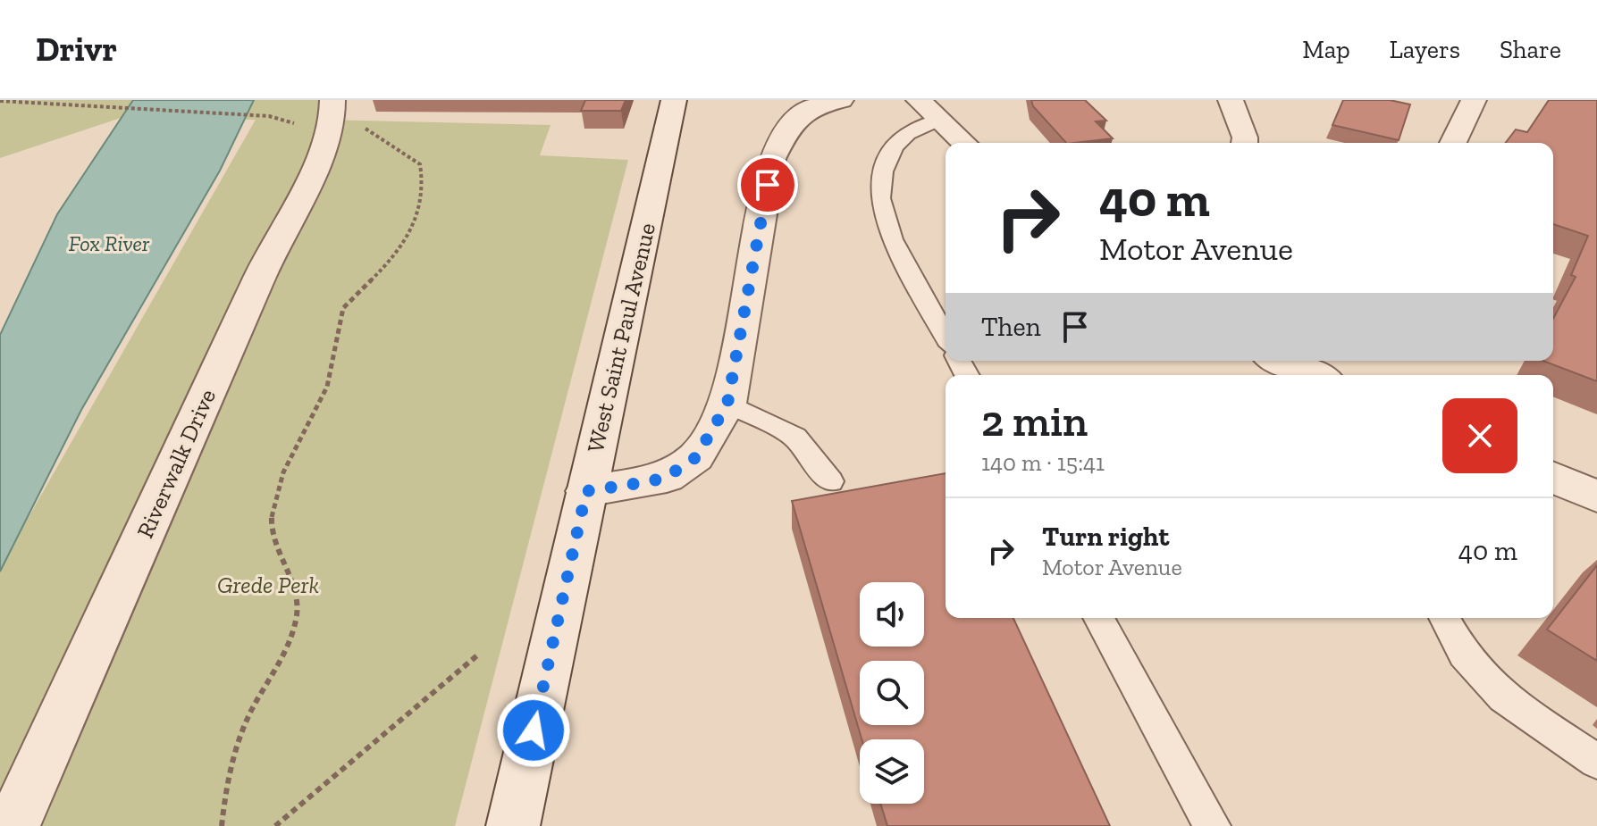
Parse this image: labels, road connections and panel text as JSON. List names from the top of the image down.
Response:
{
  "streets": {
    "street": ["West Saint Paul Avenue", "Riverwalk Drive"]
  },
  "water": ["Fox River"],
  "parks": ["Grede Perk"],
  "page": {
    "header": "Drivr",
    "nav": ["Map", "Layers", "Share"],
    "turn": ["40 m", "Motor Avenue"],
    "then": "Then",
    "heading": ["2 min", "140 m · 15:41"],
    "list": [
      {
        "name": "Turn right",
        "note": "Motor Avenue",
        "value": "40 m"
      }
    ]
  }
}
